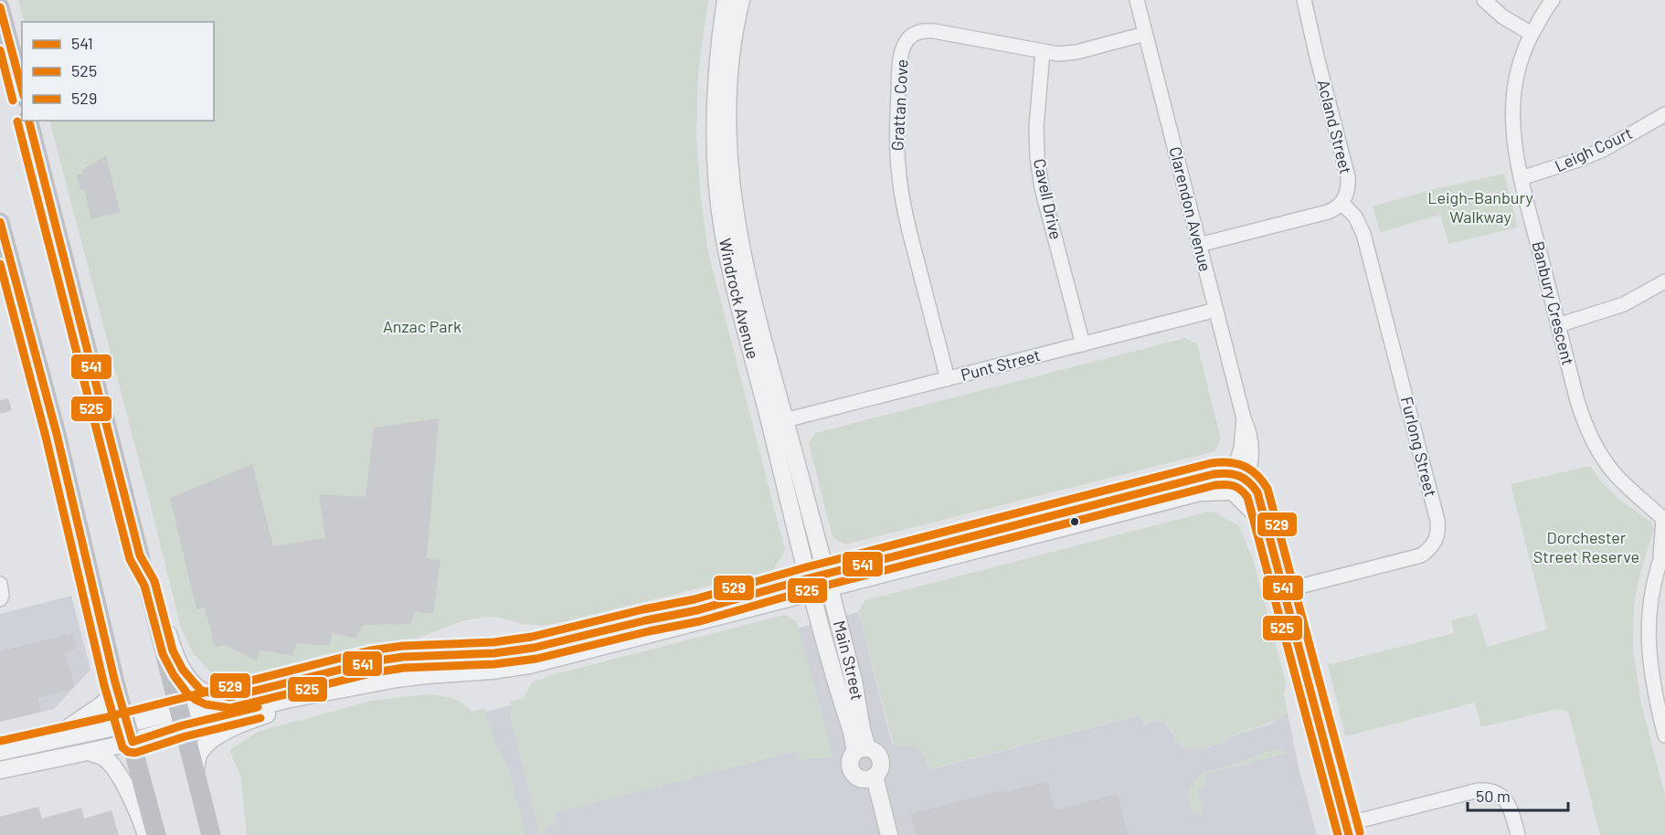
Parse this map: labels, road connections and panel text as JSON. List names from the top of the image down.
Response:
{
  "streets": {
    "street": [
      "Grattan Cove",
      "Acland Street",
      "Leigh Court",
      "Cavell Drive",
      "Clarendon Avenue",
      "Windrock Avenue",
      "Banbury Crescent",
      "Punt Street",
      "Furlong Street",
      "Main Street"
    ]
  },
  "crossings": [
    ["Grattan Cove", "Cavell Drive"],
    ["Grattan Cove", "Clarendon Avenue"],
    ["Grattan Cove", "Punt Street"],
    ["Acland Street", "Furlong Street"],
    ["Leigh Court", "Banbury Crescent"],
    ["Cavell Drive", "Punt Street"],
    ["Clarendon Avenue", "Punt Street"],
    ["Windrock Avenue", "Punt Street"],
    ["Windrock Avenue", "Main Street"]
  ],
  "parks": ["Leigh-Banbury Walkway", "Anzac Park", "Dorchester Street Reserve"],
  "lines": ["transit line 541", "transit line 525", "transit line 529"],
  "legend": ["541", "525", "529"],
  "scale_bar": "50 m"
}
